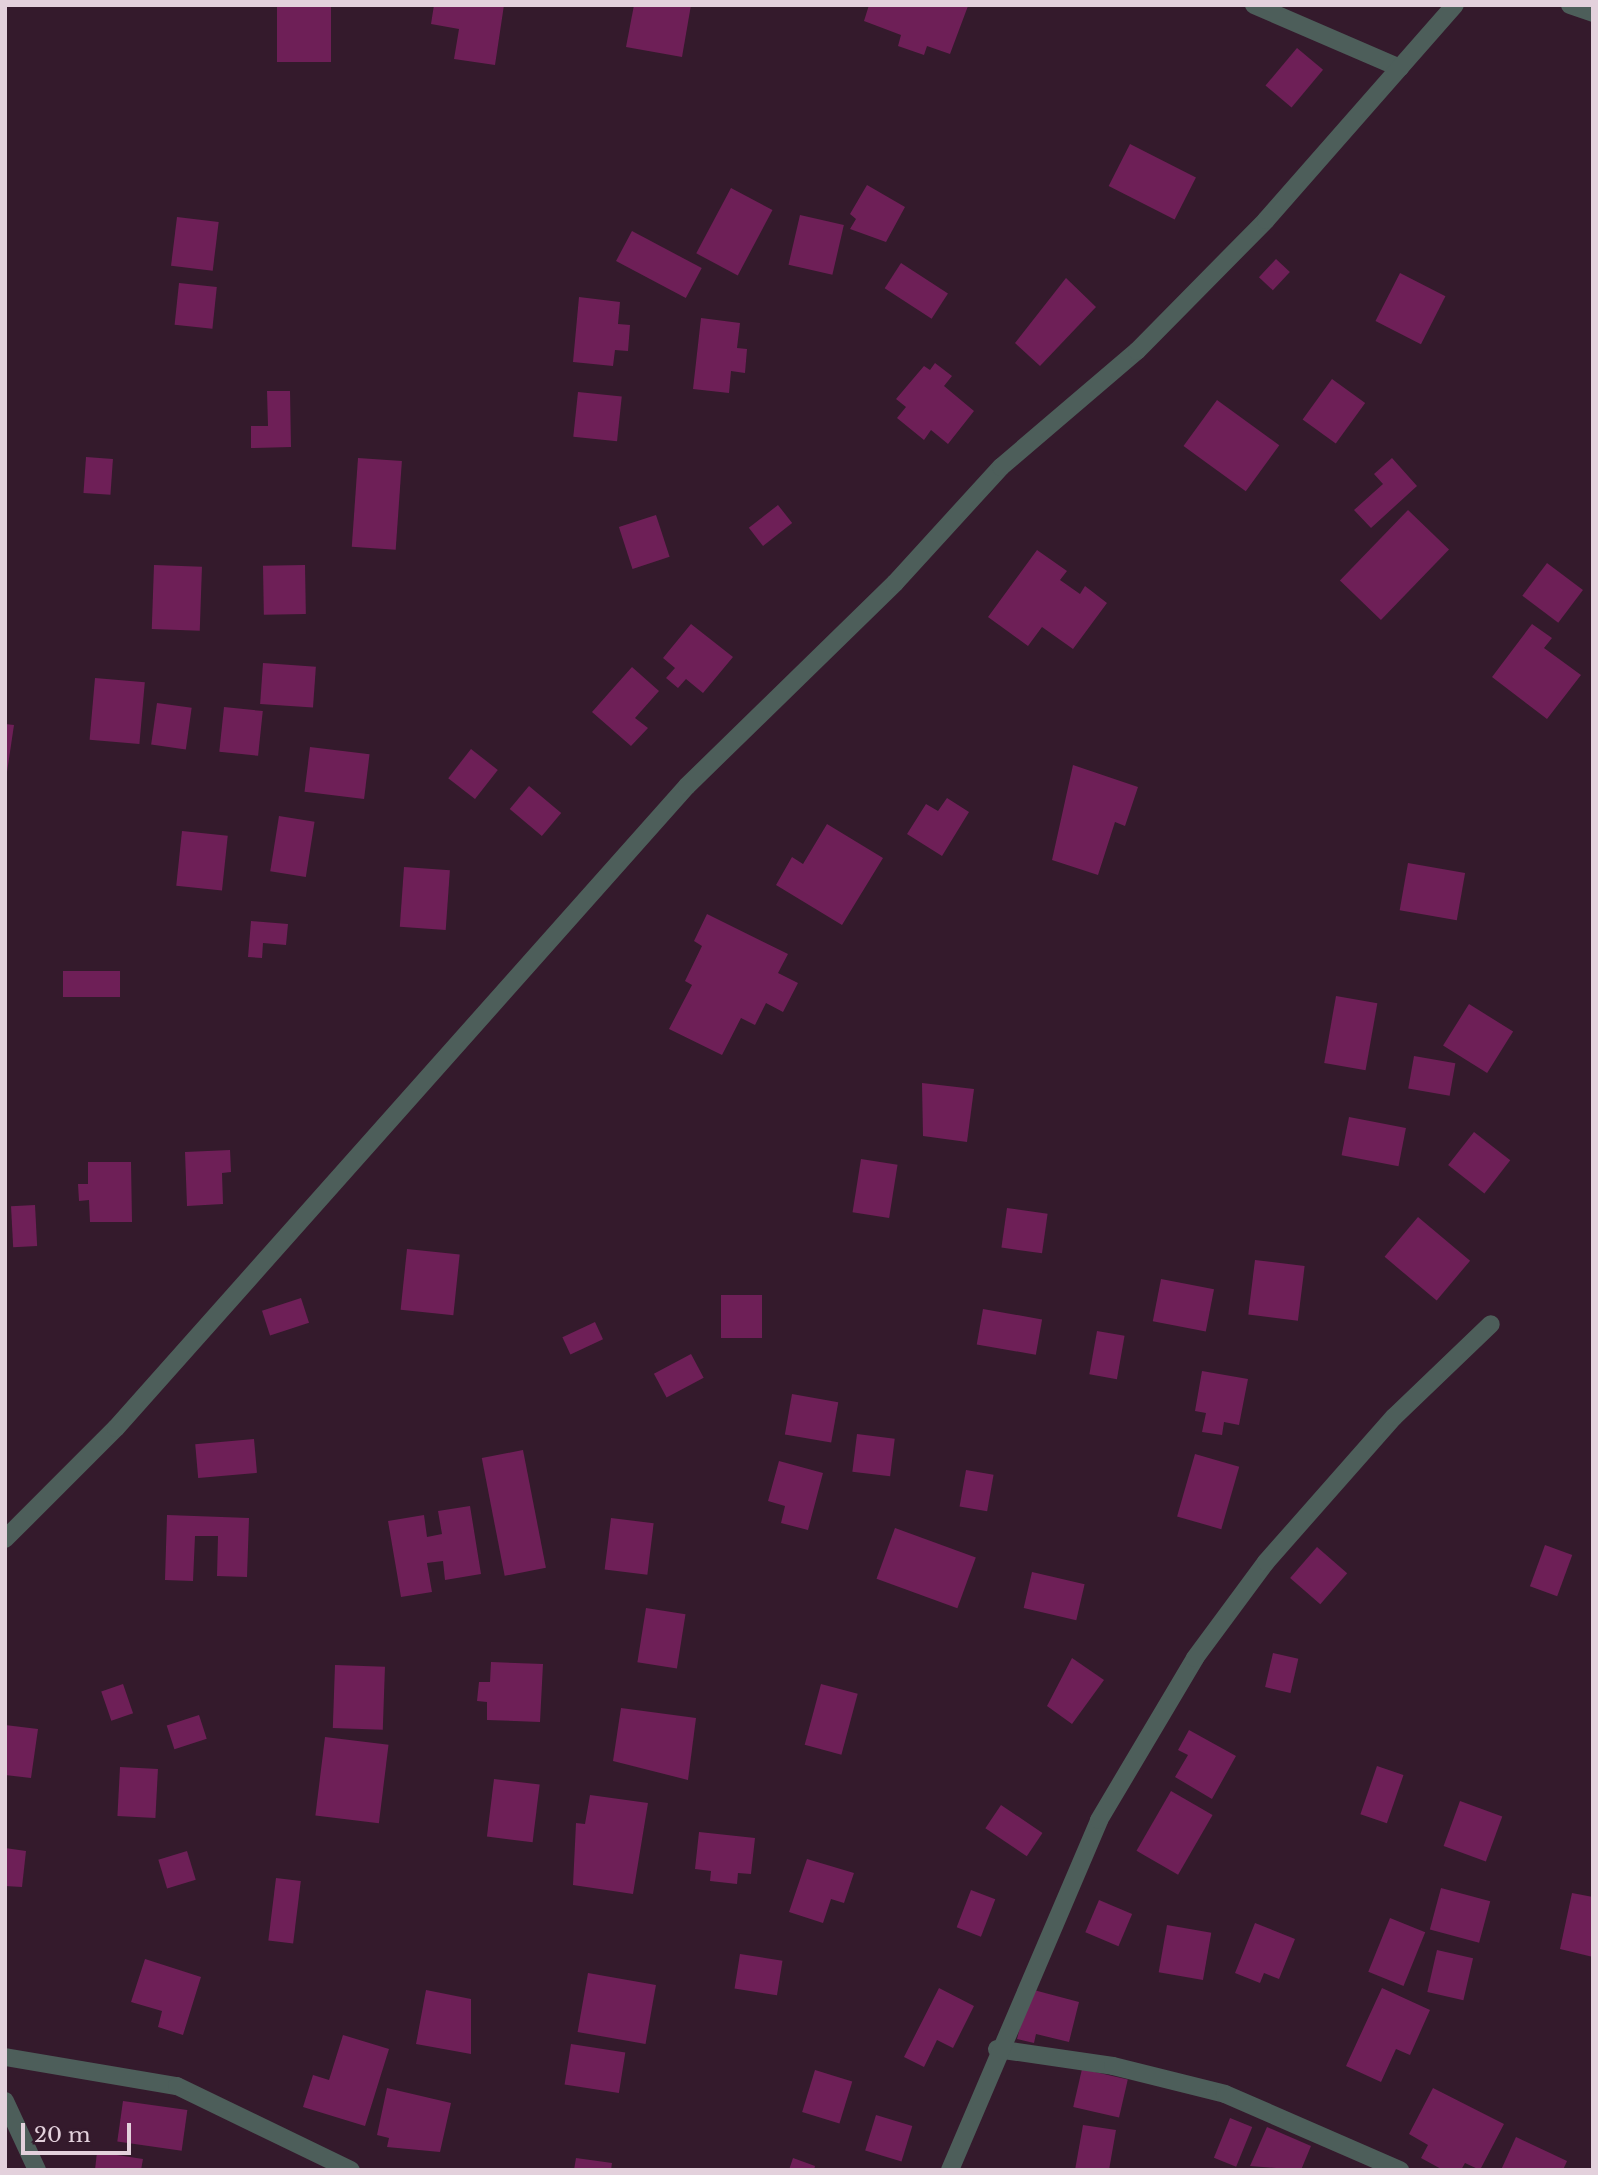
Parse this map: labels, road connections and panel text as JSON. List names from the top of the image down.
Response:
{
  "scale_bar": "20 m"
}
